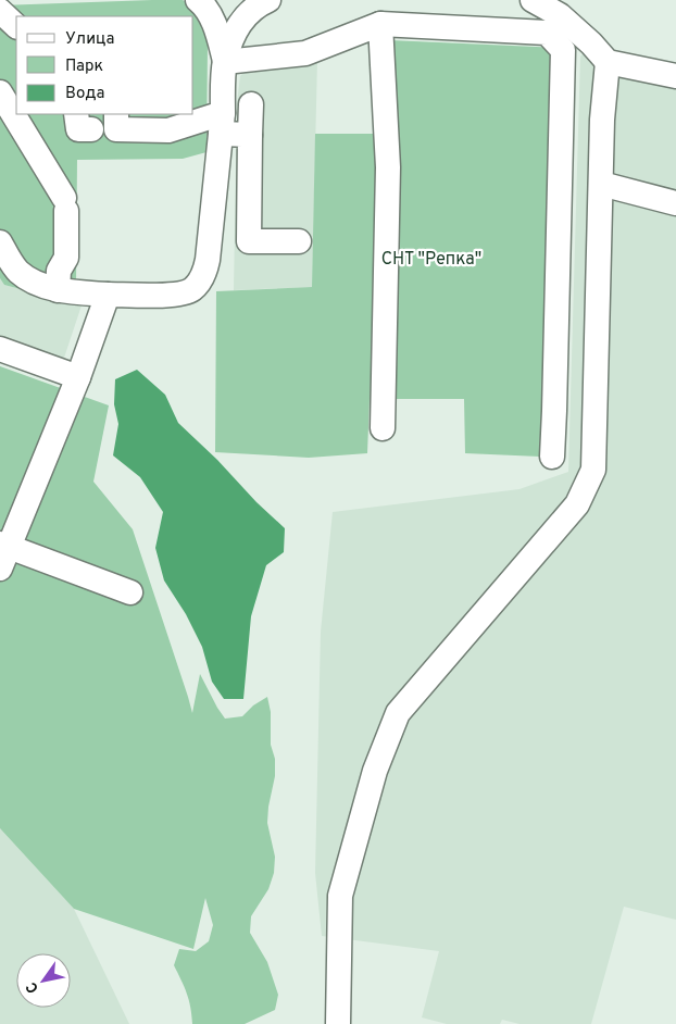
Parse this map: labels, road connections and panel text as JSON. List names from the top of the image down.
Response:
{
  "parks": ["СНТ \"Репка\""],
  "legend": ["Улица", "Парк", "Вода"],
  "north": "bottom left"
}
